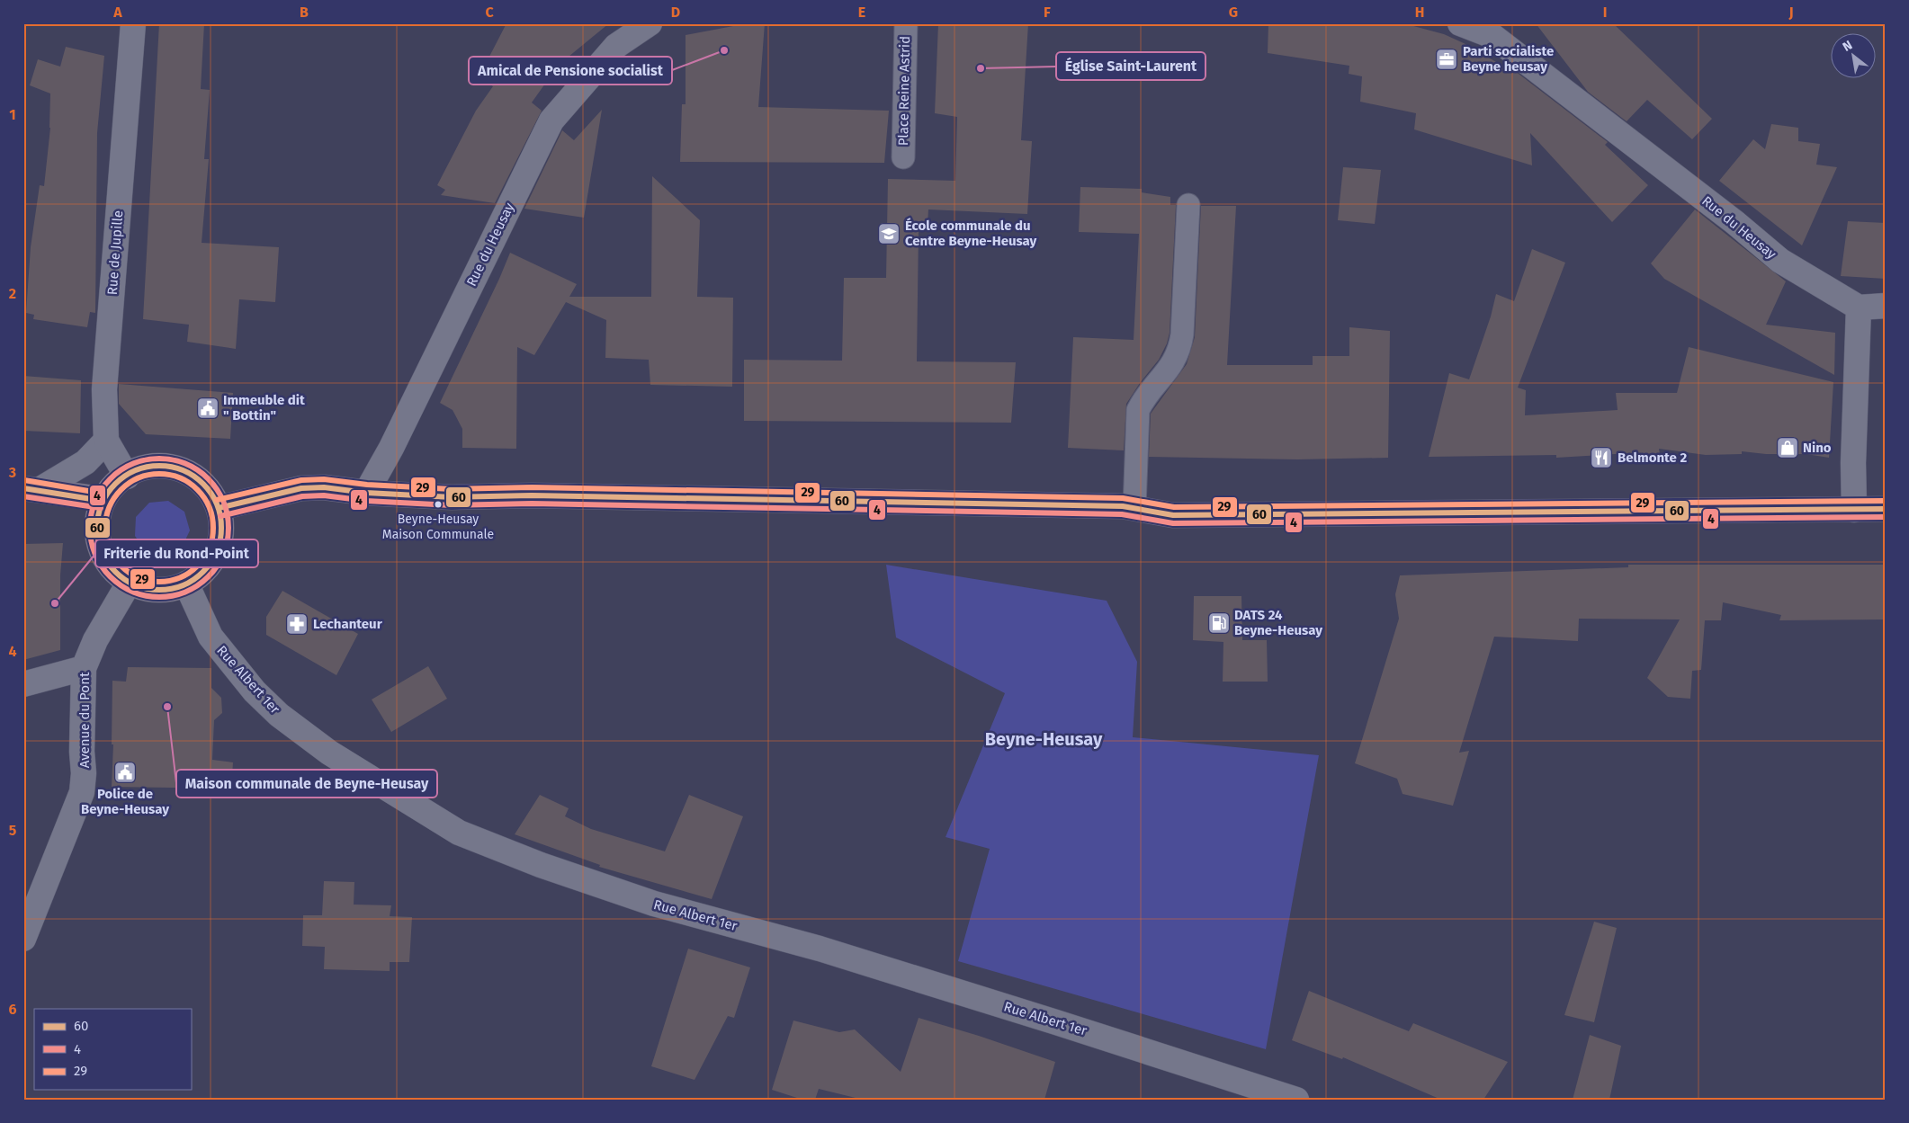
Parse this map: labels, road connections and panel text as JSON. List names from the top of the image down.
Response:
{
  "streets": {
    "street": [
      "Rue du Heusay",
      "Rue de Jupille",
      "Rue Albert 1er",
      "Avenue du Pont"
    ],
    "lane": ["Place Reine Astrid"]
  },
  "crossings": [
    ["Rue de Jupille", "Rue Albert 1er"],
    ["Rue de Jupille", "Avenue du Pont"],
    ["Rue Albert 1er", "Avenue du Pont"]
  ],
  "districts": ["Beyne-Heusay"],
  "places": {
    "other": [
      "Amical de Pensione socialist",
      "Église Saint-Laurent",
      "Beyne-Heusay Maison Communale",
      "Friterie du Rond-Point",
      "Maison communale de Beyne-Heusay"
    ],
    "office": ["Parti socialiste Beyne heusay"],
    "school or university": ["École communale du Centre Beyne-Heusay"],
    "public building": ["Immeuble dit \" Bottin\"", "Police de Beyne-Heusay"],
    "shop": ["Nino"],
    "restaurant": ["Belmonte 2"],
    "fuel station": ["DATS 24 Beyne-Heusay"],
    "pharmacy": ["Lechanteur"]
  },
  "lines": ["transit line 4", "transit line 60", "transit line 29"],
  "legend": ["60", "4", "29"],
  "north": "top left",
  "grid": {
    "columns": [
      "A",
      "B",
      "C",
      "D",
      "E",
      "F",
      "G",
      "H",
      "I",
      "J"
    ],
    "rows": [
      "1",
      "2",
      "3",
      "4",
      "5",
      "6"
    ]
  }
}
